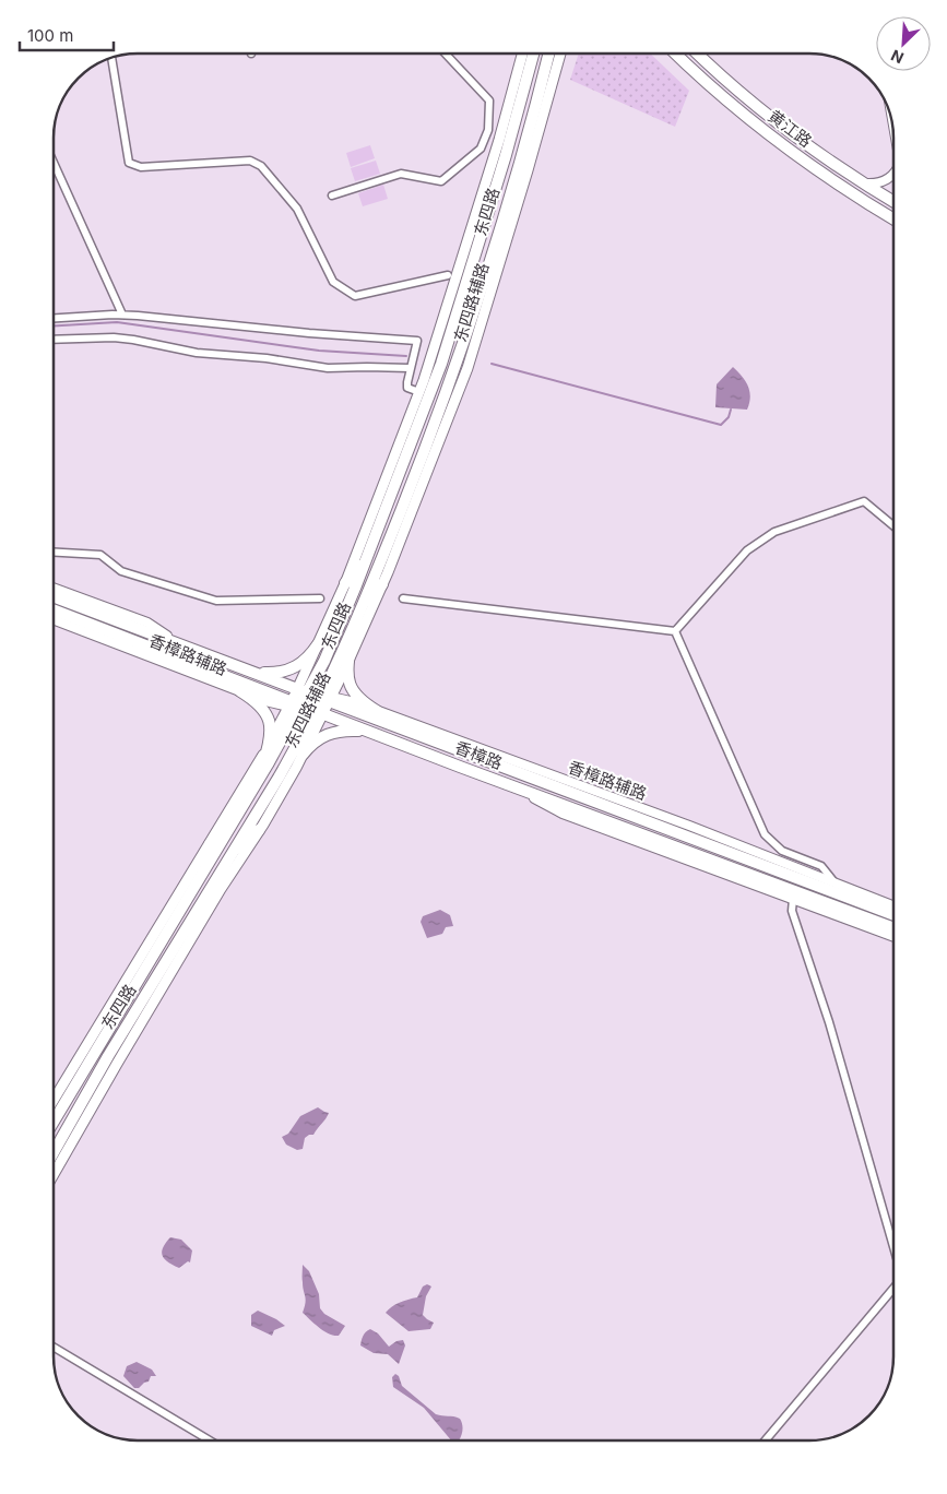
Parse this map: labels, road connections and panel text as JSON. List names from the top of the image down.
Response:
{
  "streets": {
    "main road": [
      "黄江路",
      "东四路",
      "东四路辅路",
      "香樟路"
    ],
    "street": ["香樟路辅路"]
  },
  "crossings": [
    ["东四路", "东四路辅路"],
    ["东四路", "香樟路辅路"],
    ["东四路", "香樟路"],
    ["东四路辅路", "香樟路辅路"],
    ["东四路辅路", "香樟路"],
    ["香樟路辅路", "香樟路"]
  ],
  "scale_bar": "100 m",
  "north": "bottom left"
}
